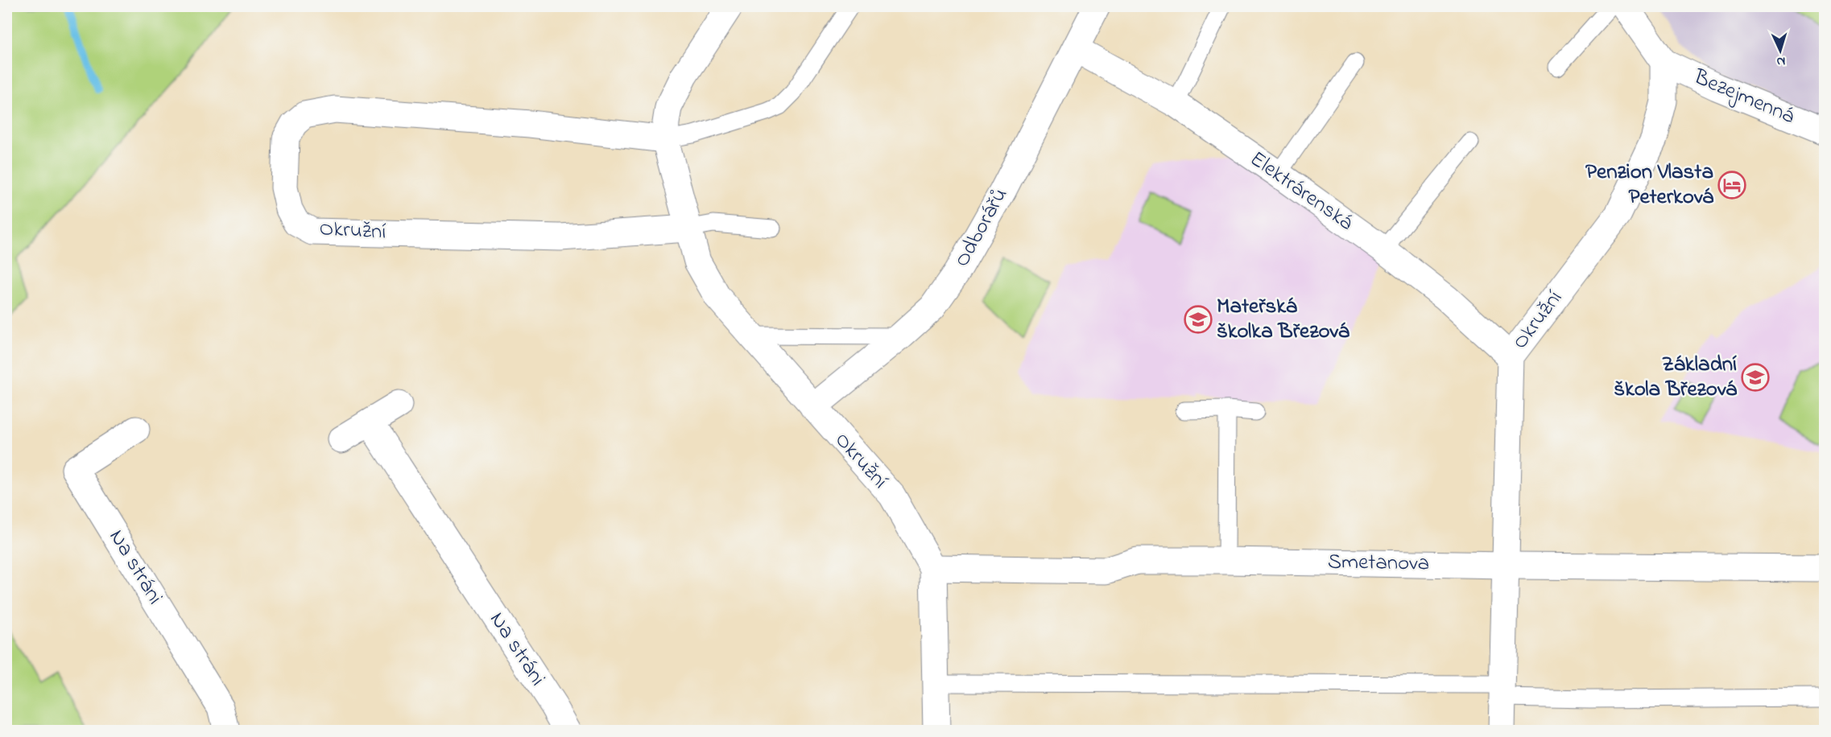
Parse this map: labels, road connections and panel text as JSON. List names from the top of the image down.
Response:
{
  "streets": {
    "street": [
      "Bezejmenná",
      "Elektrárenská",
      "Odborářů",
      "Okružní",
      "Smetanova",
      "Na stráni"
    ]
  },
  "crossings": [
    ["Bezejmenná", "Okružní"],
    ["Elektrárenská", "Odborářů"],
    ["Elektrárenská", "Okružní"],
    ["Odborářů", "Okružní"],
    ["Okružní", "Smetanova"]
  ],
  "places": {
    "hotel": ["Penzion Vlasta Peterková"],
    "school or university": ["Mateřská školka Březová", "Základní škola Březová"]
  },
  "north": "bottom"
}
